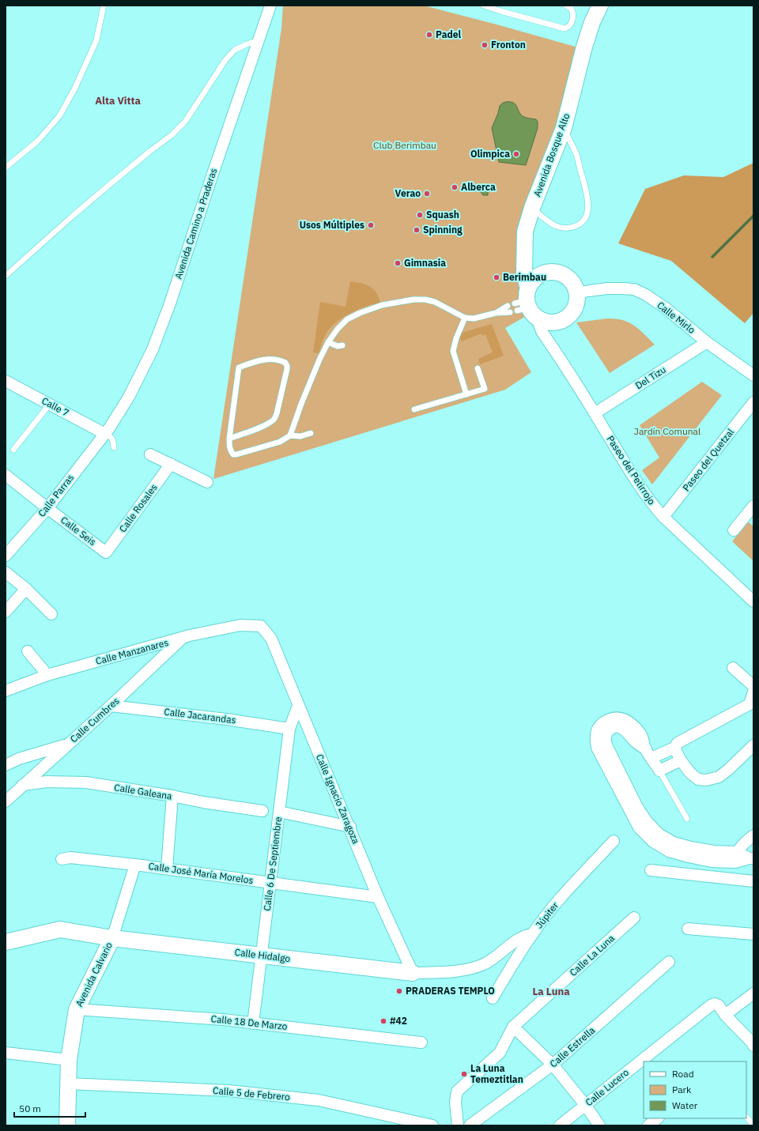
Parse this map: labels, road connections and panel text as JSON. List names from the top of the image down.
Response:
{
  "streets": {
    "street": [
      "Avenida Bosque Alto",
      "Avenida Camino a Praderas",
      "Calle Mirlo",
      "Del Tizu",
      "Calle 7",
      "Paseo del Quetzal",
      "Paseo del Petirrojo",
      "Calle Parras",
      "Calle Rosales",
      "Calle Seis",
      "Calle Manzanares",
      "Calle Jacarandas",
      "Calle Cumbres",
      "Calle Galeana",
      "Calle Ignacio Zaragoza",
      "Calle 6 De Septiembre",
      "Calle José María Morelos",
      "Júpiter",
      "Calle Hidalgo",
      "Calle La Luna",
      "Avenida Calvario",
      "Calle 18 De Marzo",
      "Calle Estrella",
      "Calle Lucero",
      "Calle 5 de Febrero"
    ]
  },
  "crossings": [
    ["Avenida Bosque Alto", "Calle Mirlo"],
    ["Avenida Bosque Alto", "Paseo del Petirrojo"],
    ["Avenida Camino a Praderas", "Calle 7"],
    ["Avenida Camino a Praderas", "Calle Parras"],
    ["Calle Mirlo", "Del Tizu"],
    ["Calle Mirlo", "Paseo del Petirrojo"],
    ["Del Tizu", "Paseo del Petirrojo"],
    ["Calle 7", "Calle Parras"],
    ["Paseo del Quetzal", "Paseo del Petirrojo"],
    ["Calle Parras", "Calle Seis"],
    ["Calle Rosales", "Calle Seis"],
    ["Calle Manzanares", "Calle Cumbres"],
    ["Calle Manzanares", "Calle Ignacio Zaragoza"],
    ["Calle Jacarandas", "Calle Cumbres"],
    ["Calle Jacarandas", "Calle 6 De Septiembre"],
    ["Calle Cumbres", "Calle Galeana"],
    ["Calle Ignacio Zaragoza", "Calle 6 De Septiembre"],
    ["Calle Ignacio Zaragoza", "Calle José María Morelos"],
    ["Calle Ignacio Zaragoza", "Calle Hidalgo"],
    ["Calle 6 De Septiembre", "Calle José María Morelos"],
    ["Calle 6 De Septiembre", "Calle Hidalgo"],
    ["Calle 6 De Septiembre", "Calle 18 De Marzo"],
    ["Calle José María Morelos", "Avenida Calvario"],
    ["Calle Hidalgo", "Avenida Calvario"],
    ["Avenida Calvario", "Calle 18 De Marzo"],
    ["Avenida Calvario", "Calle 5 de Febrero"]
  ],
  "districts": ["Alta Vitta", "La Luna"],
  "parks": ["Club Berimbau", "Jardín Comunal"],
  "places": [
    "Padel",
    "Fronton",
    "Olimpica",
    "Alberca",
    "Verao",
    "Squash",
    "Usos Múltiples",
    "Spinning",
    "Gimnasia",
    "Berimbau",
    "PRADERAS TEMPLO",
    "#42",
    "La Luna Temeztitlan"
  ],
  "legend": ["Road", "Park", "Water"],
  "scale_bar": "50 m"
}
